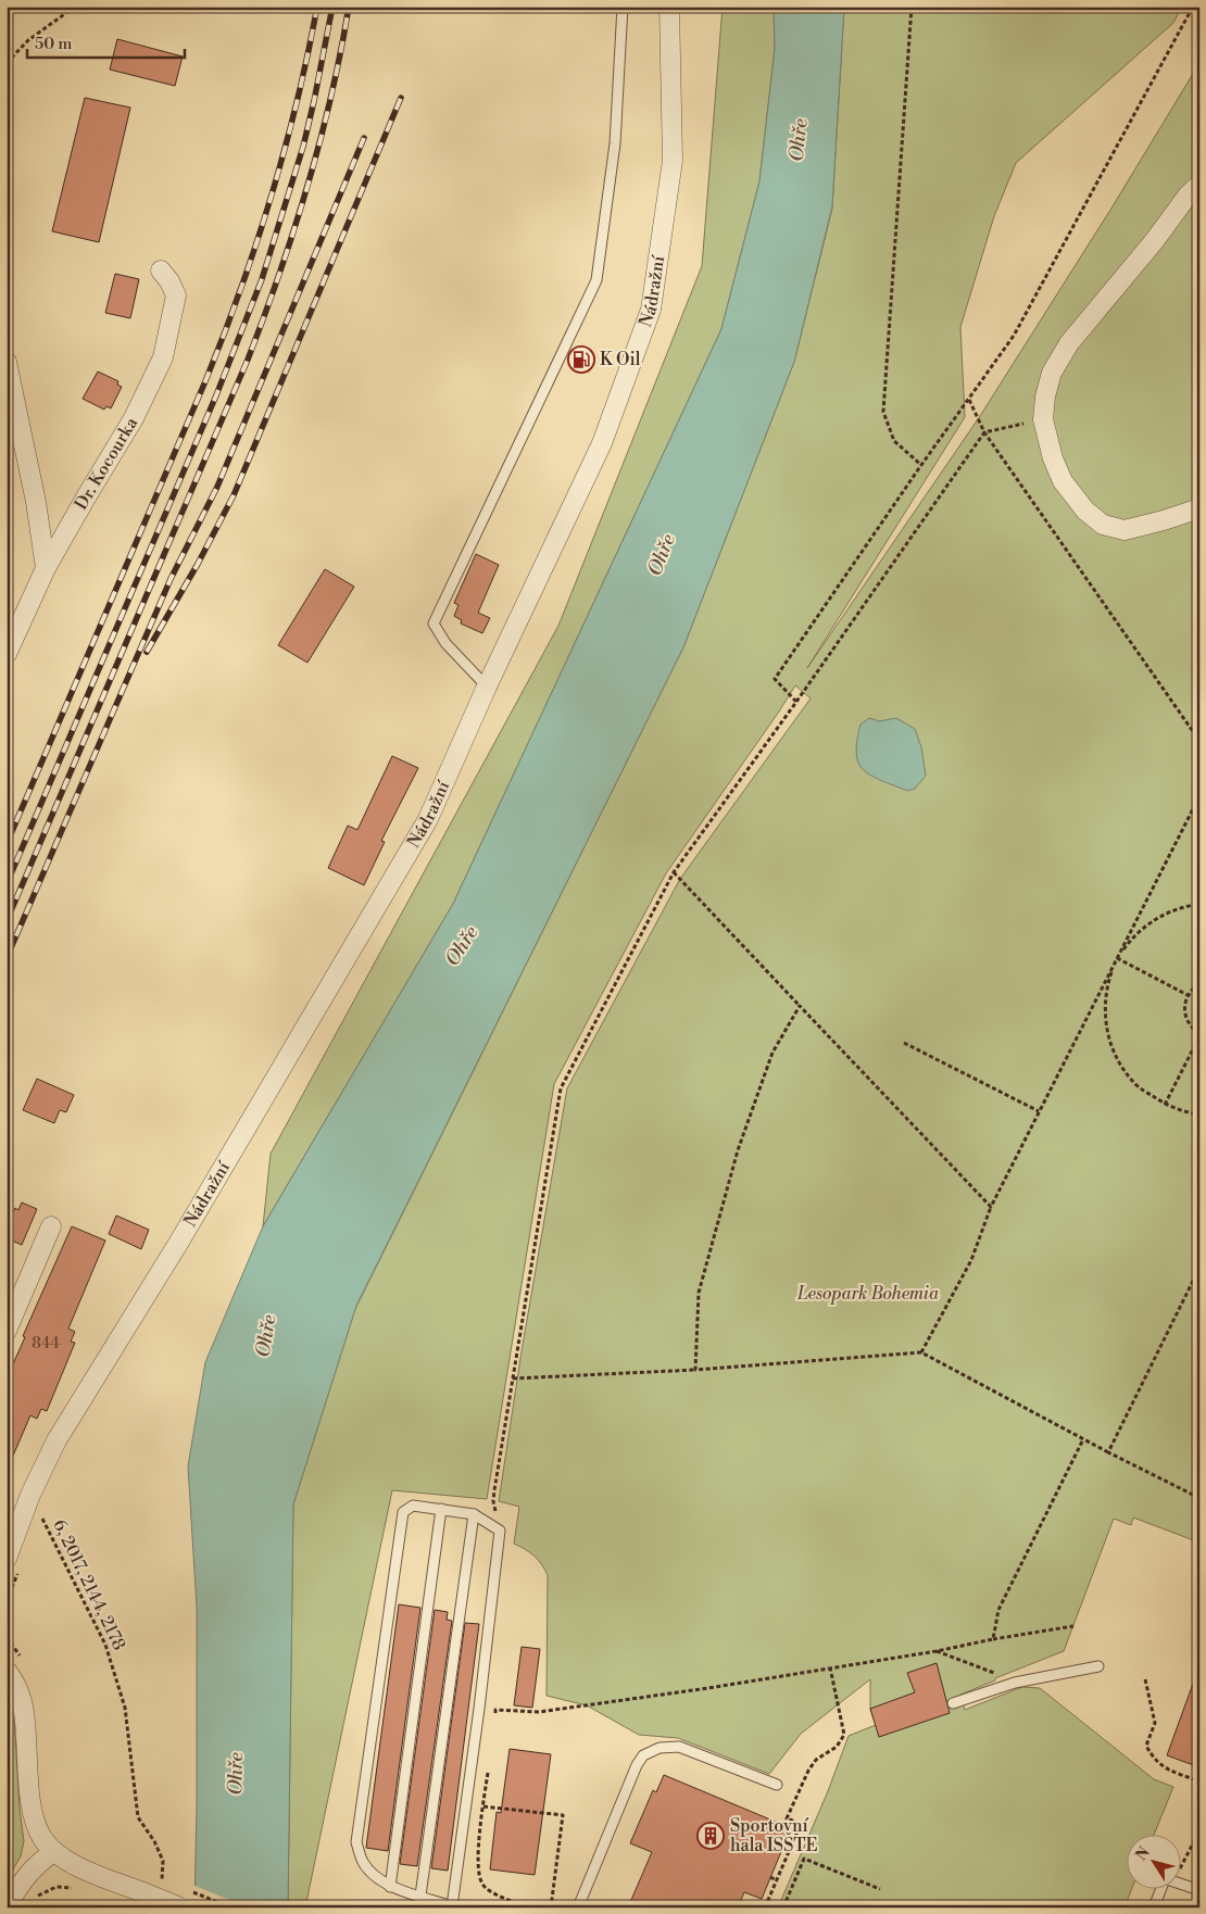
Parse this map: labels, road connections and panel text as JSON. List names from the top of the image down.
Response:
{
  "streets": {
    "street": ["Nádražní", "Dr. Kocourka"],
    "path": ["6, 2017, 2144, 2178"]
  },
  "crossings": [
    ["Nádražní", "6, 2017, 2144, 2178"]
  ],
  "water": ["Ohře"],
  "parks": ["Lesopark Bohemia"],
  "places": {
    "fuel station": ["K Oil"],
    "building": ["Sportovní hala ISŠTE"]
  },
  "house_numbers": ["844"],
  "scale_bar": "50 m",
  "north": "top left"
}
